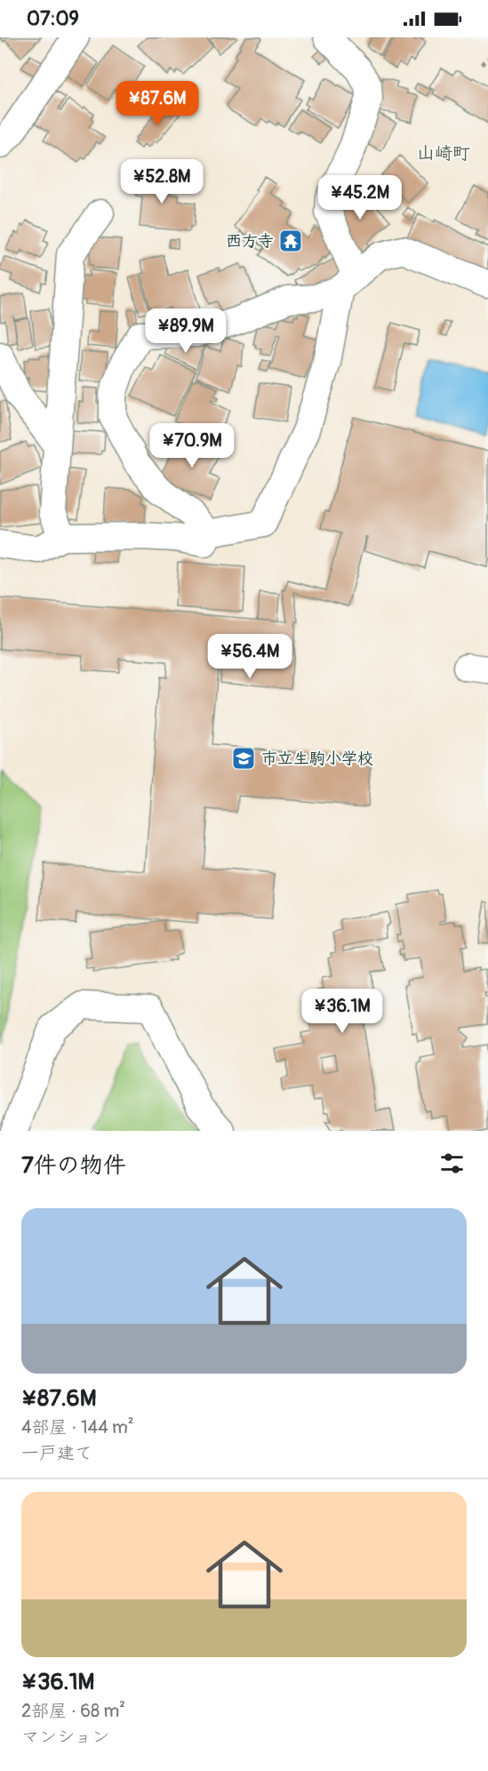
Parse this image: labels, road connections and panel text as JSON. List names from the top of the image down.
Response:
{
  "districts": ["山崎町"],
  "places": {
    "temple": ["西方寺"],
    "school or university": ["市立生駒小学校"]
  },
  "page": {
    "status": "07:09",
    "price": [
      "¥87.6M",
      "¥52.8M",
      "¥45.2M",
      "¥89.9M",
      "¥70.9M",
      "¥56.4M",
      "¥36.1M"
    ],
    "heading": "7件の物件",
    "list": [
      {
        "name": "¥87.6M",
        "note": "4部屋 · 144 m² · 一戸建て"
      },
      {
        "name": "¥36.1M",
        "note": "2部屋 · 68 m² · マンション"
      }
    ]
  }
}
